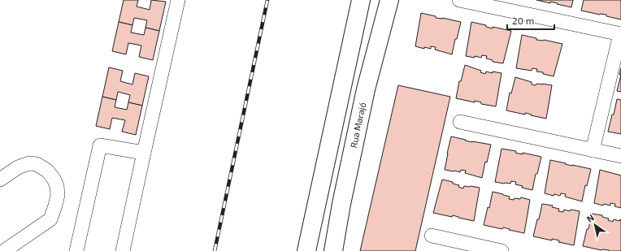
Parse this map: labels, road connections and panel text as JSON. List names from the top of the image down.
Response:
{
  "streets": {
    "street": ["Rua Marajó"]
  },
  "scale_bar": "20 m",
  "north": "top left"
}
